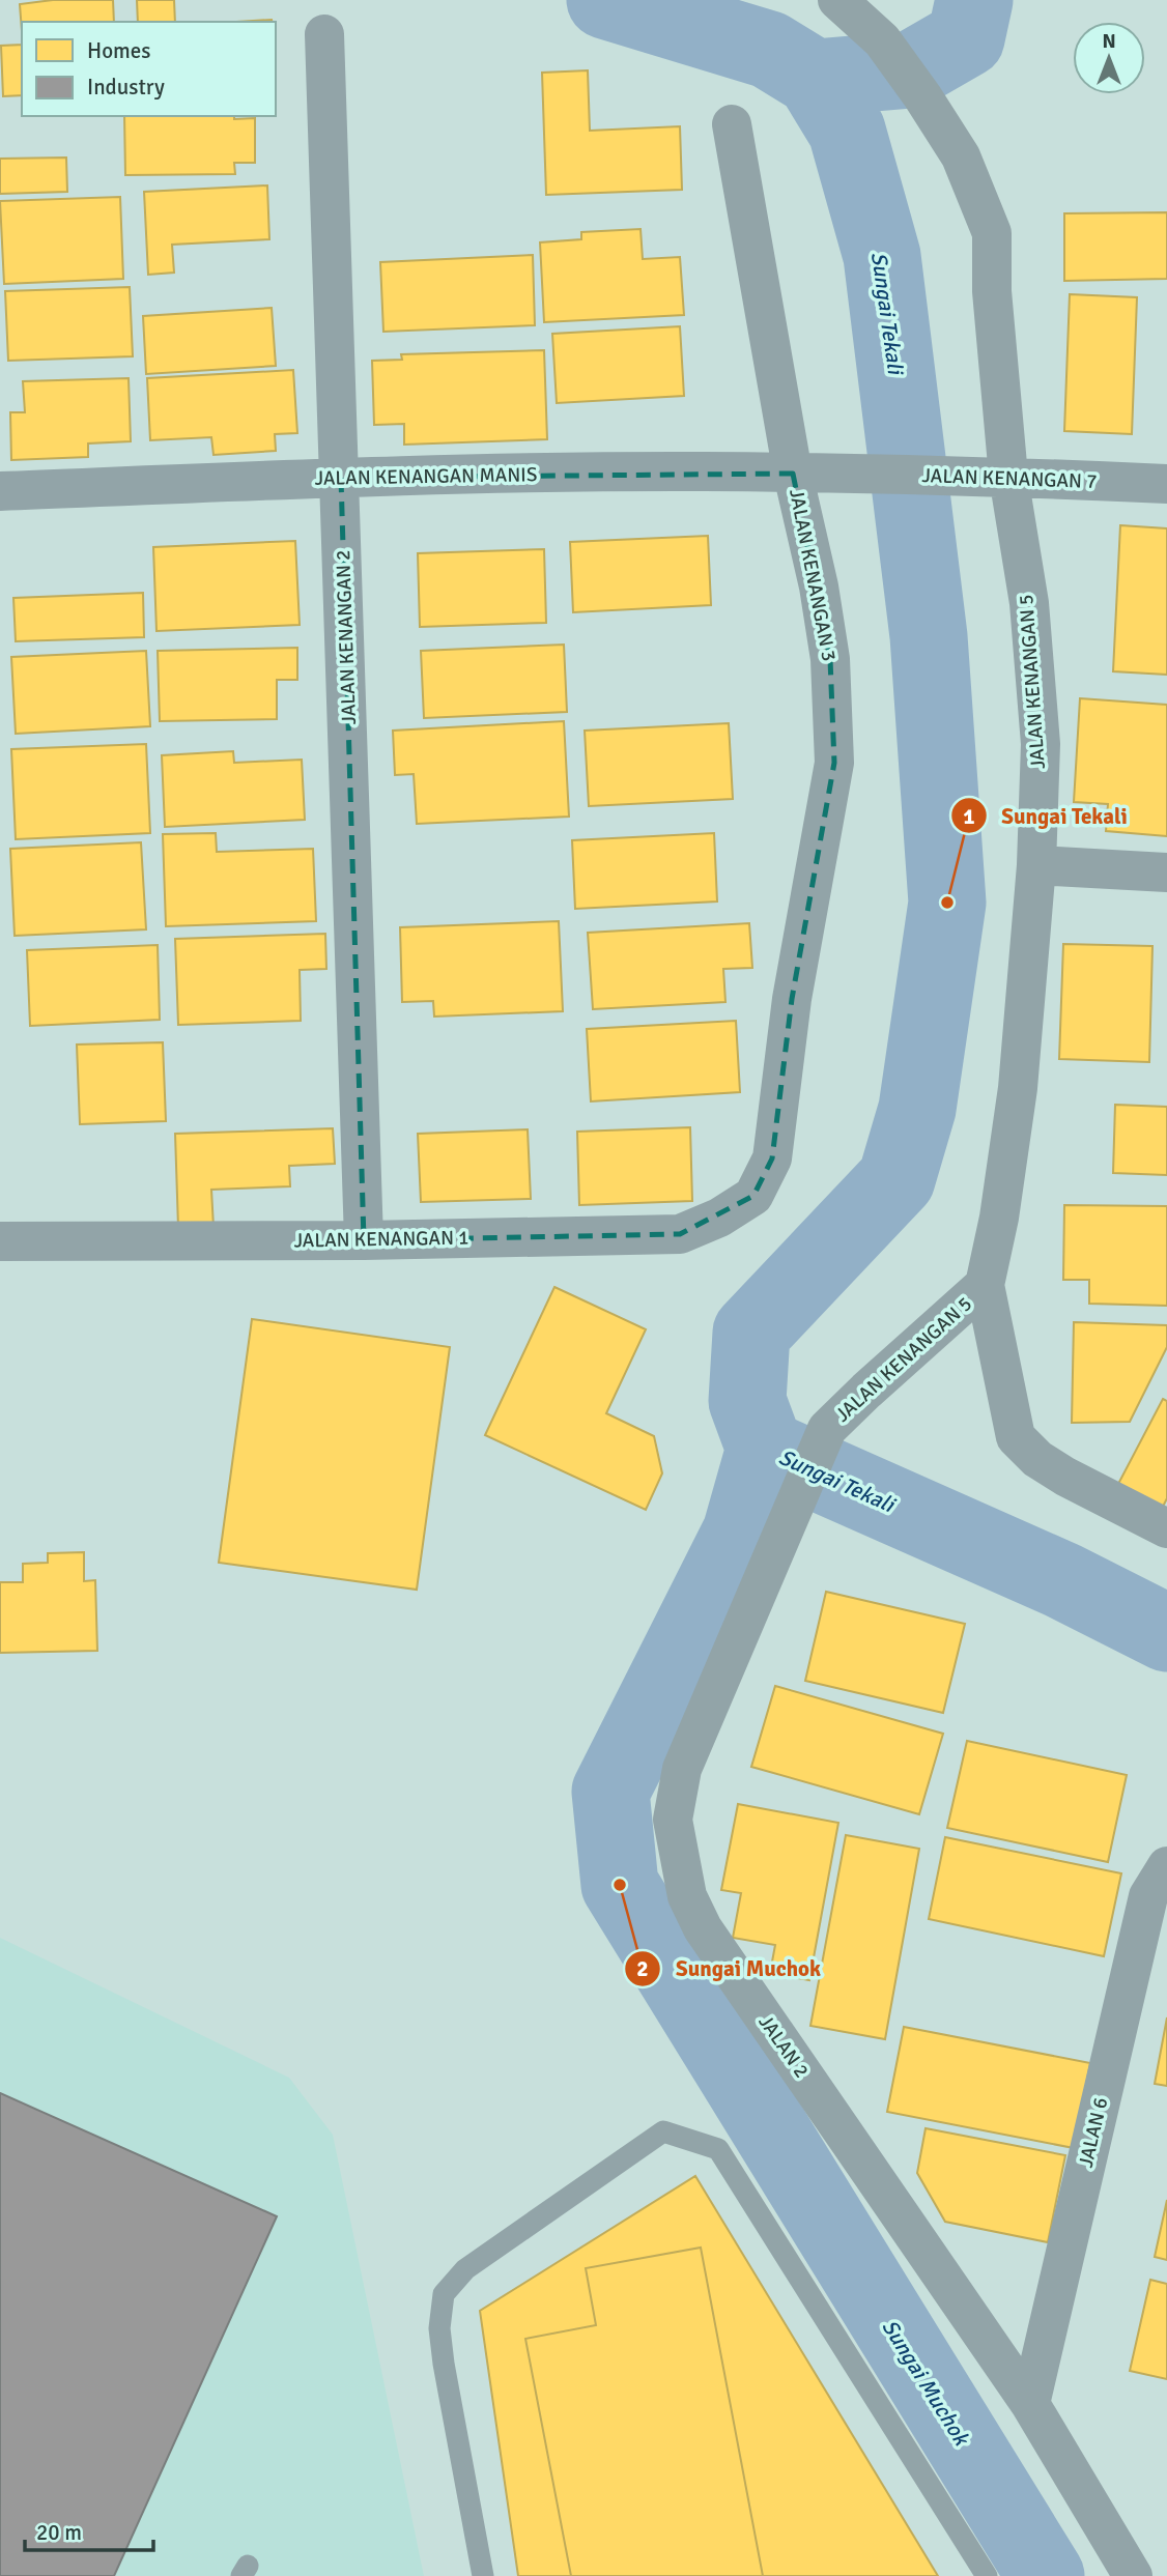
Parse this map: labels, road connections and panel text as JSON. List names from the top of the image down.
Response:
{
  "streets": {
    "street": [
      "JALAN KENANGAN MANIS",
      "JALAN KENANGAN 7",
      "JALAN KENANGAN 3",
      "JALAN KENANGAN 2",
      "JALAN KENANGAN 5",
      "JALAN KENANGAN 1",
      "JALAN 2",
      "JALAN 6"
    ]
  },
  "crossings": [
    ["JALAN KENANGAN MANIS", "JALAN KENANGAN 7"],
    ["JALAN KENANGAN MANIS", "JALAN KENANGAN 3"],
    ["JALAN KENANGAN MANIS", "JALAN KENANGAN 2"],
    ["JALAN KENANGAN 7", "JALAN KENANGAN 5"],
    ["JALAN KENANGAN 3", "JALAN KENANGAN 1"],
    ["JALAN KENANGAN 2", "JALAN KENANGAN 1"],
    ["JALAN KENANGAN 5", "JALAN 2"],
    ["JALAN 2", "JALAN 6"]
  ],
  "water": ["Sungai Tekali", "Sungai Muchok"],
  "places": ["Sungai Tekali", "Sungai Muchok"],
  "legend": ["Homes", "Industry"],
  "scale_bar": "20 m",
  "north": "top"
}
